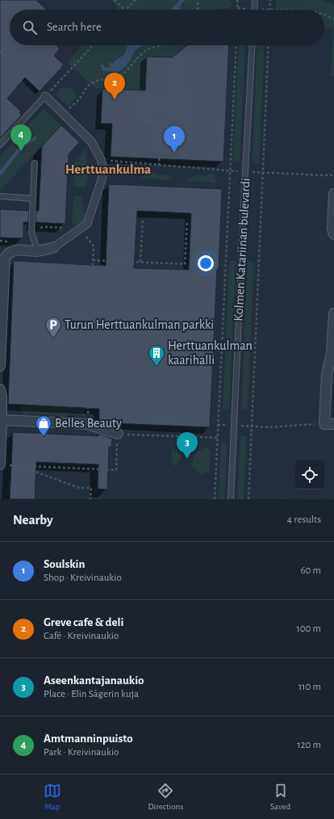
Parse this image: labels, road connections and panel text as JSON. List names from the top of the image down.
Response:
{
  "streets": {
    "lane": ["Kolmen Katariinan bulevardi"]
  },
  "districts": ["Herttuankulma"],
  "places": {
    "parking": ["Turun Herttuankulman parkki"],
    "building": ["Herttuankulman kaarihalli"],
    "shop": ["Belles Beauty"]
  },
  "page": {
    "search": "Search here",
    "pins": [
      "2",
      "4",
      "1",
      "3"
    ],
    "heading": ["Nearby", "4 results"],
    "list": [
      {
        "mark": "1",
        "name": "Soulskin",
        "note": "Shop · Kreivinaukio",
        "value": "60 m"
      },
      {
        "mark": "2",
        "name": "Greve cafe & deli",
        "note": "Café · Kreivinaukio",
        "value": "100 m"
      },
      {
        "mark": "3",
        "name": "Aseenkantajanaukio",
        "note": "Place · Elin Sågerin kuja",
        "value": "110 m"
      },
      {
        "mark": "4",
        "name": "Amtmanninpuisto",
        "note": "Park · Kreivinaukio",
        "value": "120 m"
      }
    ],
    "nav": ["Map", "Directions", "Saved"]
  }
}
